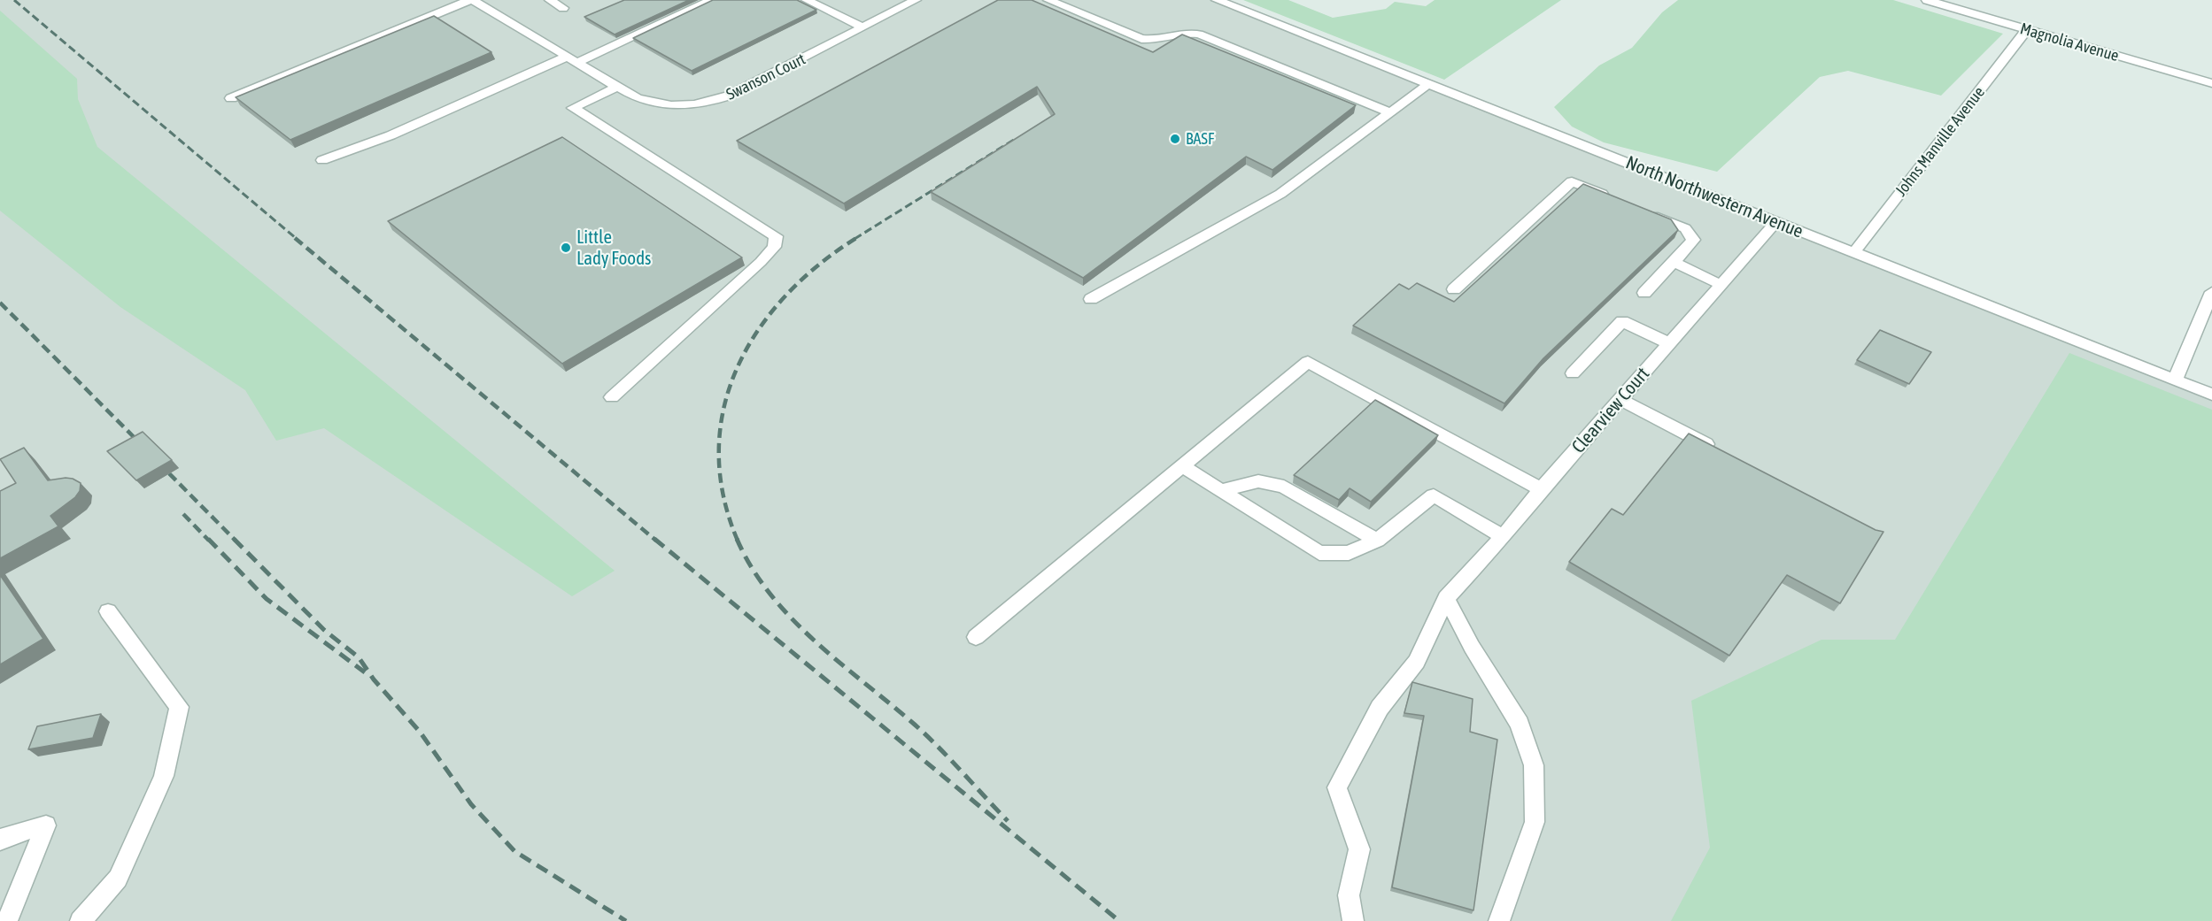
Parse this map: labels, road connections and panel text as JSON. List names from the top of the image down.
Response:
{
  "streets": {
    "street": [
      "Magnolia Avenue",
      "Swanson Court",
      "Johns Manville Avenue",
      "North Northwestern Avenue",
      "Clearview Court"
    ]
  },
  "crossings": [
    ["Magnolia Avenue", "Johns Manville Avenue"],
    ["Johns Manville Avenue", "North Northwestern Avenue"],
    ["North Northwestern Avenue", "Clearview Court"]
  ],
  "places": ["BASF", "Little Lady Foods"]
}
